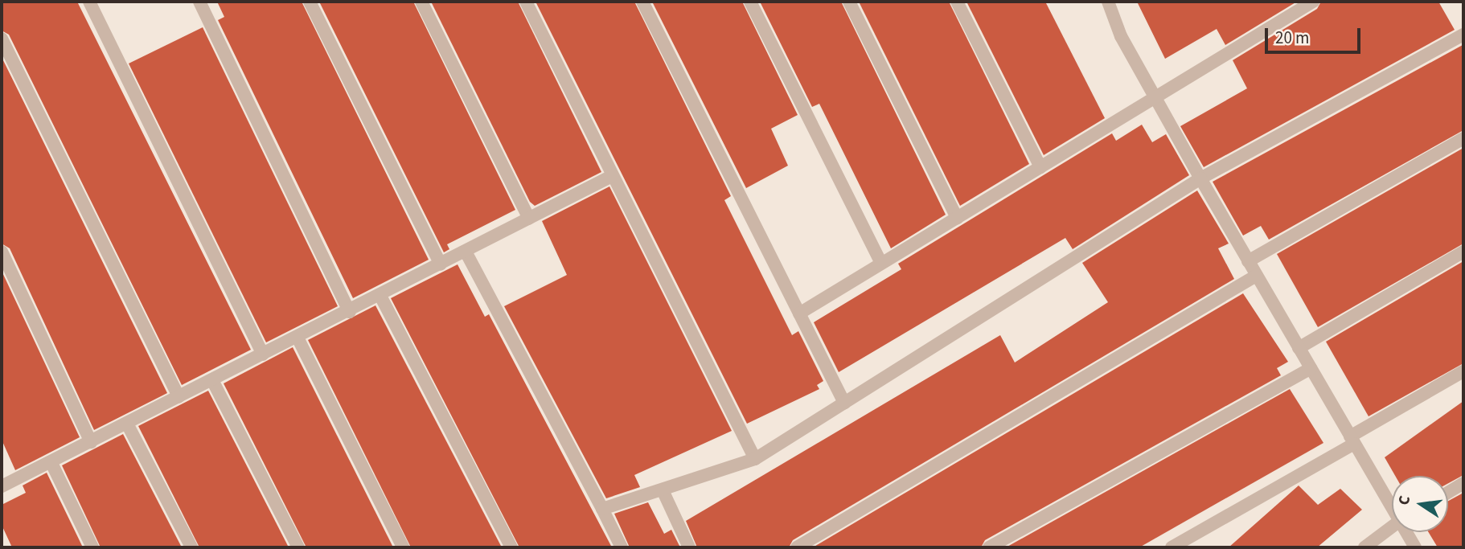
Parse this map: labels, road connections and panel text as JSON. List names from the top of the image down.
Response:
{
  "scale_bar": "20 m",
  "north": "left"
}
